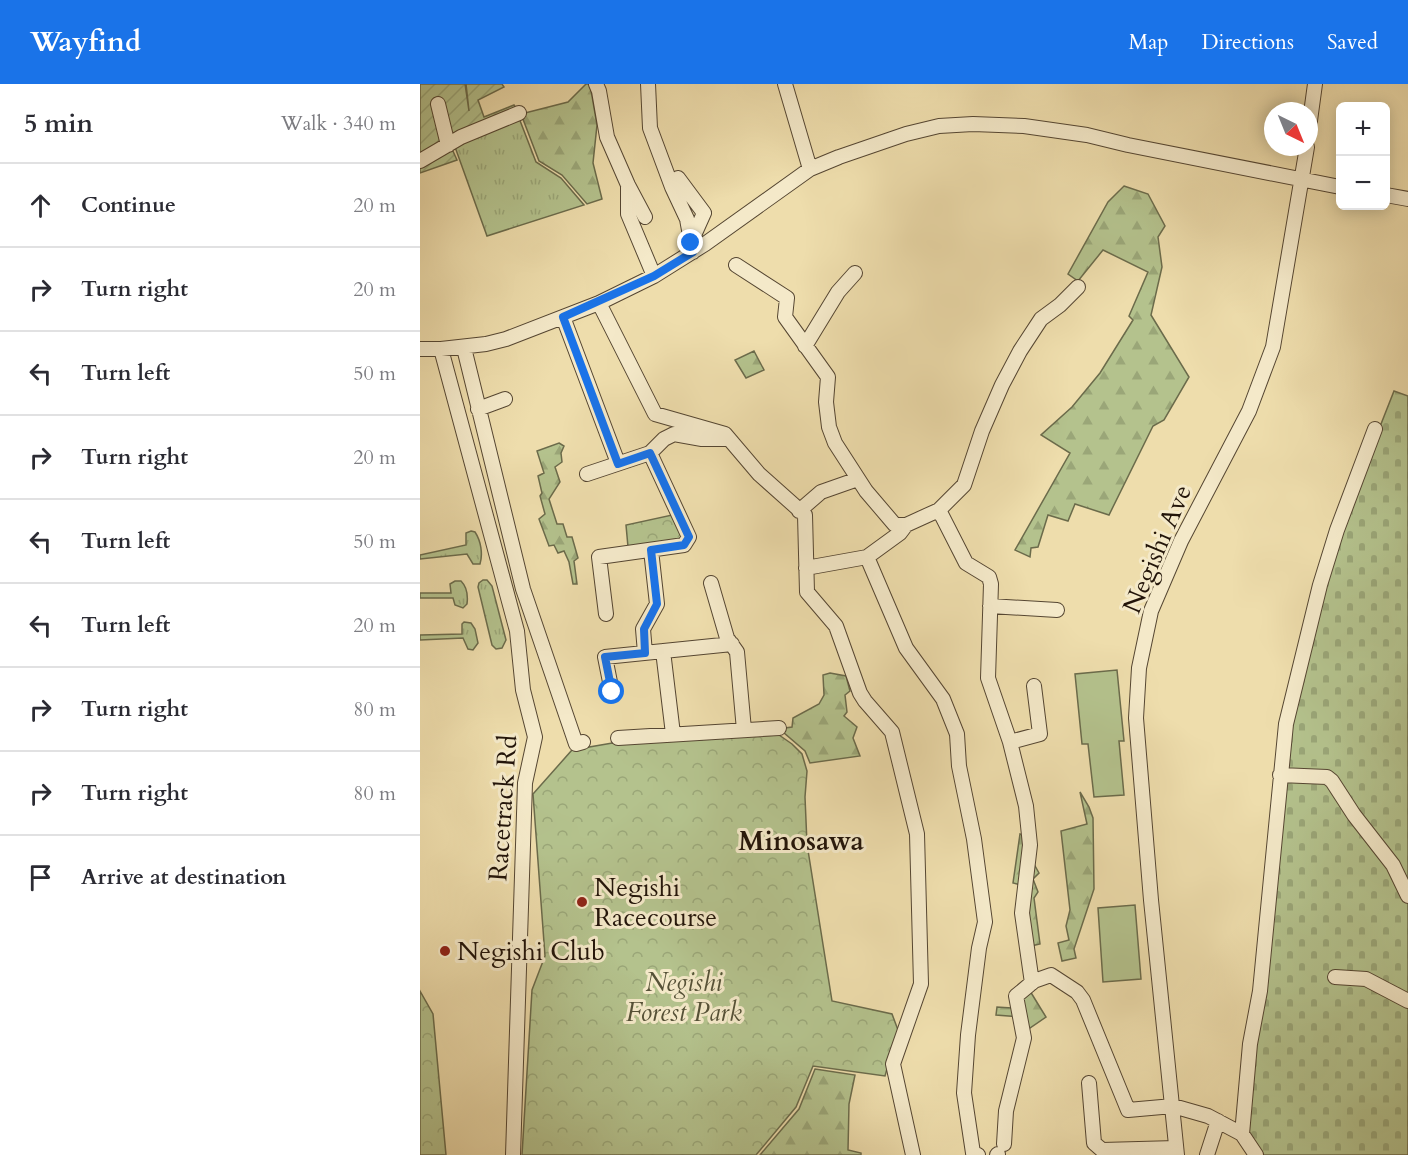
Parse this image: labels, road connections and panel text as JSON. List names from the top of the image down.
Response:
{
  "streets": {
    "street": ["Negishi Ave", "Racetrack Rd"]
  },
  "districts": ["Minosawa"],
  "parks": ["Negishi Forest Park"],
  "places": ["Negishi Racecourse", "Negishi Club"],
  "north": "bottom right",
  "page": {
    "header": "Wayfind",
    "nav": ["Map", "Directions", "Saved"],
    "heading": ["5 min", "Walk · 340 m"],
    "map_buttons": ["+", "−"],
    "list": [
      ["Continue", "20 m"],
      ["Turn right", "20 m"],
      ["Turn left", "50 m"],
      ["Turn right", "20 m"],
      ["Turn left", "50 m"],
      ["Turn left", "20 m"],
      ["Turn right", "80 m"],
      ["Turn right", "80 m"],
      "Arrive at destination"
    ]
  }
}
